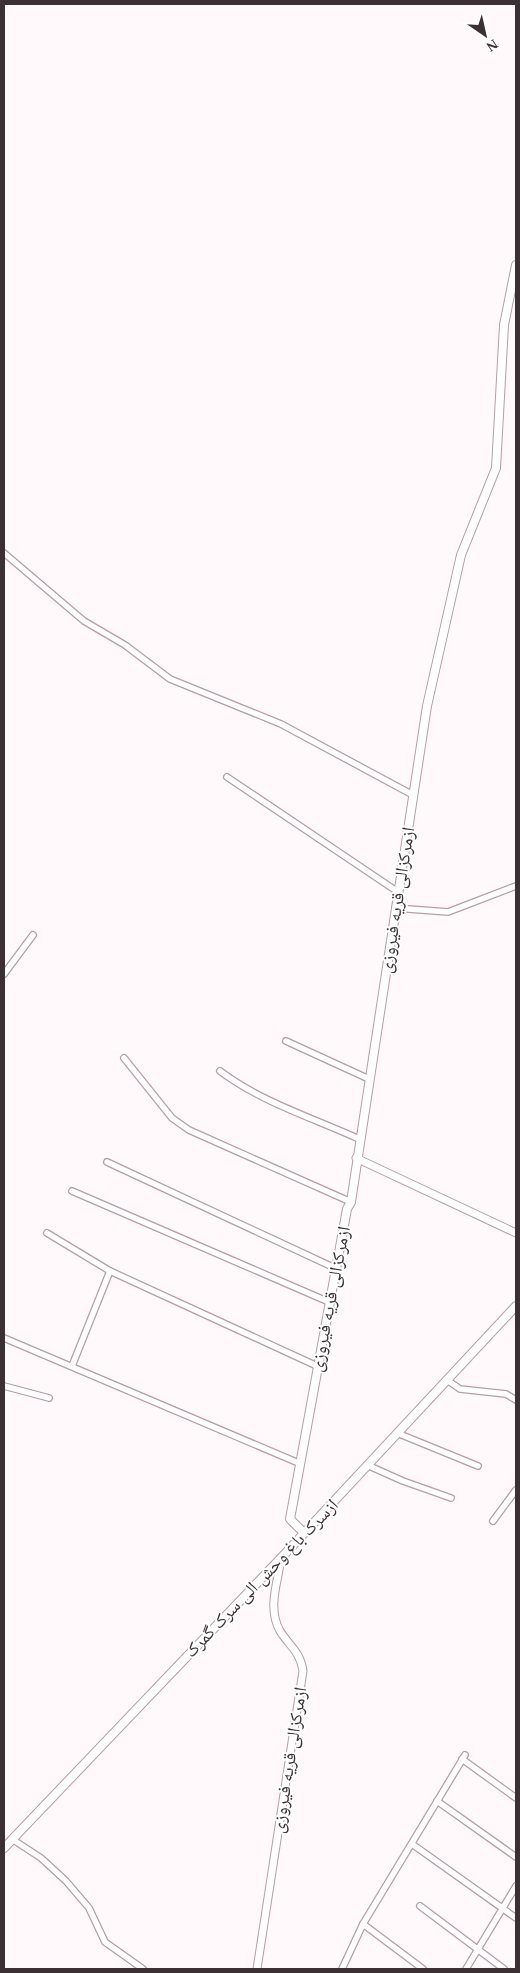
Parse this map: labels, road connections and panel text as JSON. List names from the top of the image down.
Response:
{
  "streets": {
    "main road": ["ازمرکزالی قریه فیروزی", "ازسرک باغ وحش الی سرک گمرک"]
  },
  "crossings": [
    ["ازمرکزالی قریه فیروزی", "ازسرک باغ وحش الی سرک گمرک"]
  ],
  "north": "bottom right"
}
